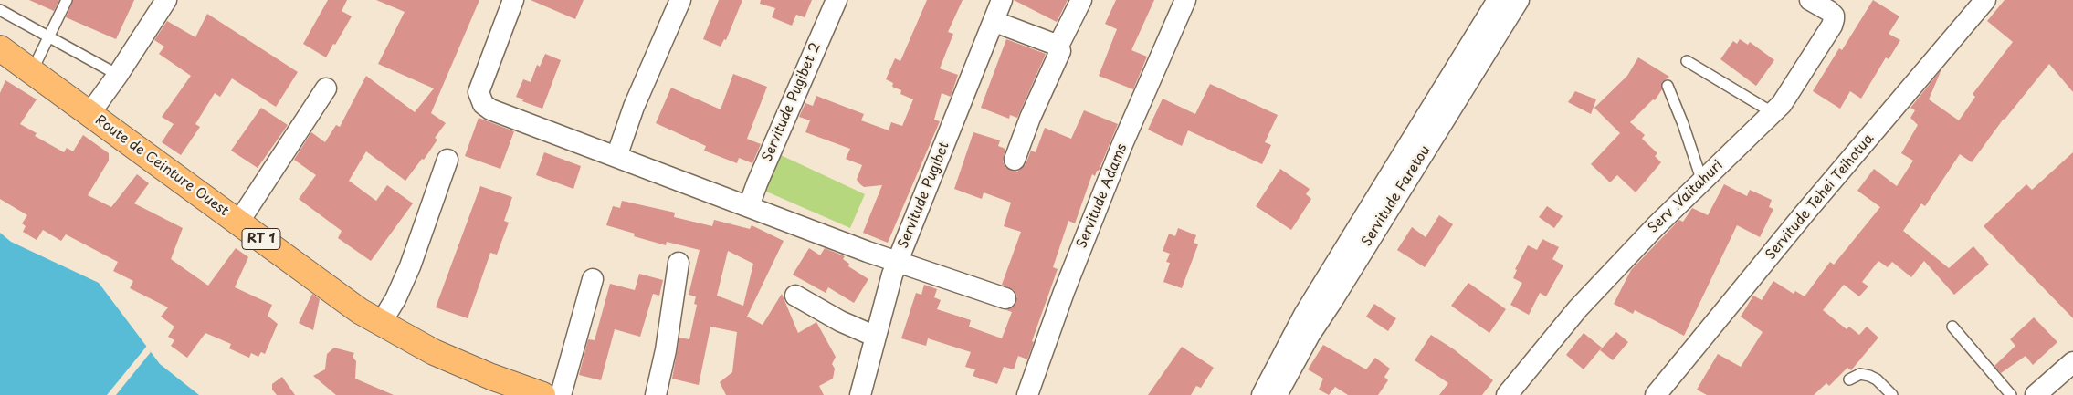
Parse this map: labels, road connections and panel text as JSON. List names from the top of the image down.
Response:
{
  "streets": {
    "main road": ["Route de Ceinture Ouest", "RT 1"],
    "street": [
      "Servitude Pugibet 2",
      "Servitude Pugibet",
      "Servitude Adams",
      "Servitude Faretou",
      "Serv .Vaitahuri",
      "Servitude Tehei Teihotua"
    ]
  }
}
